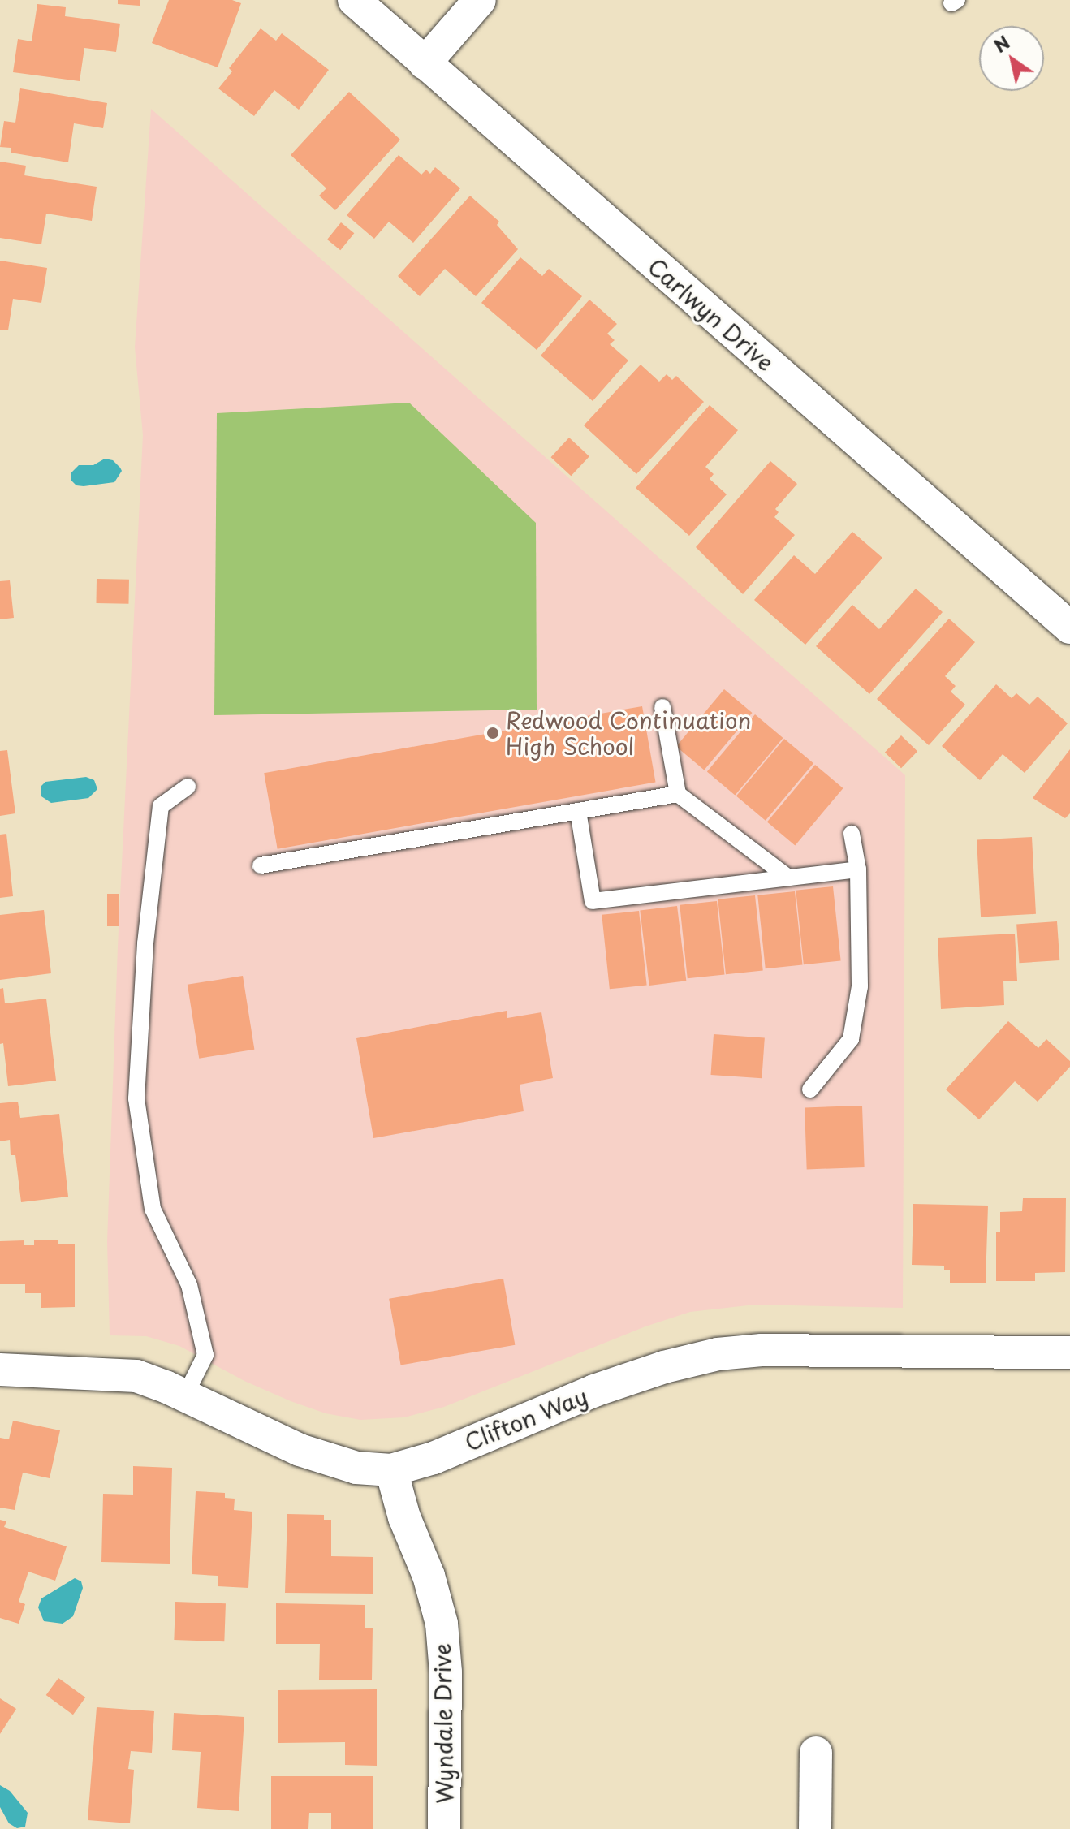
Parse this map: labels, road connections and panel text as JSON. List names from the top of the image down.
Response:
{
  "streets": {
    "street": ["Carlwyn Drive", "Clifton Way", "Wyndale Drive"]
  },
  "crossings": [
    ["Clifton Way", "Wyndale Drive"]
  ],
  "places": ["Redwood Continuation High School"],
  "north": "top left"
}
